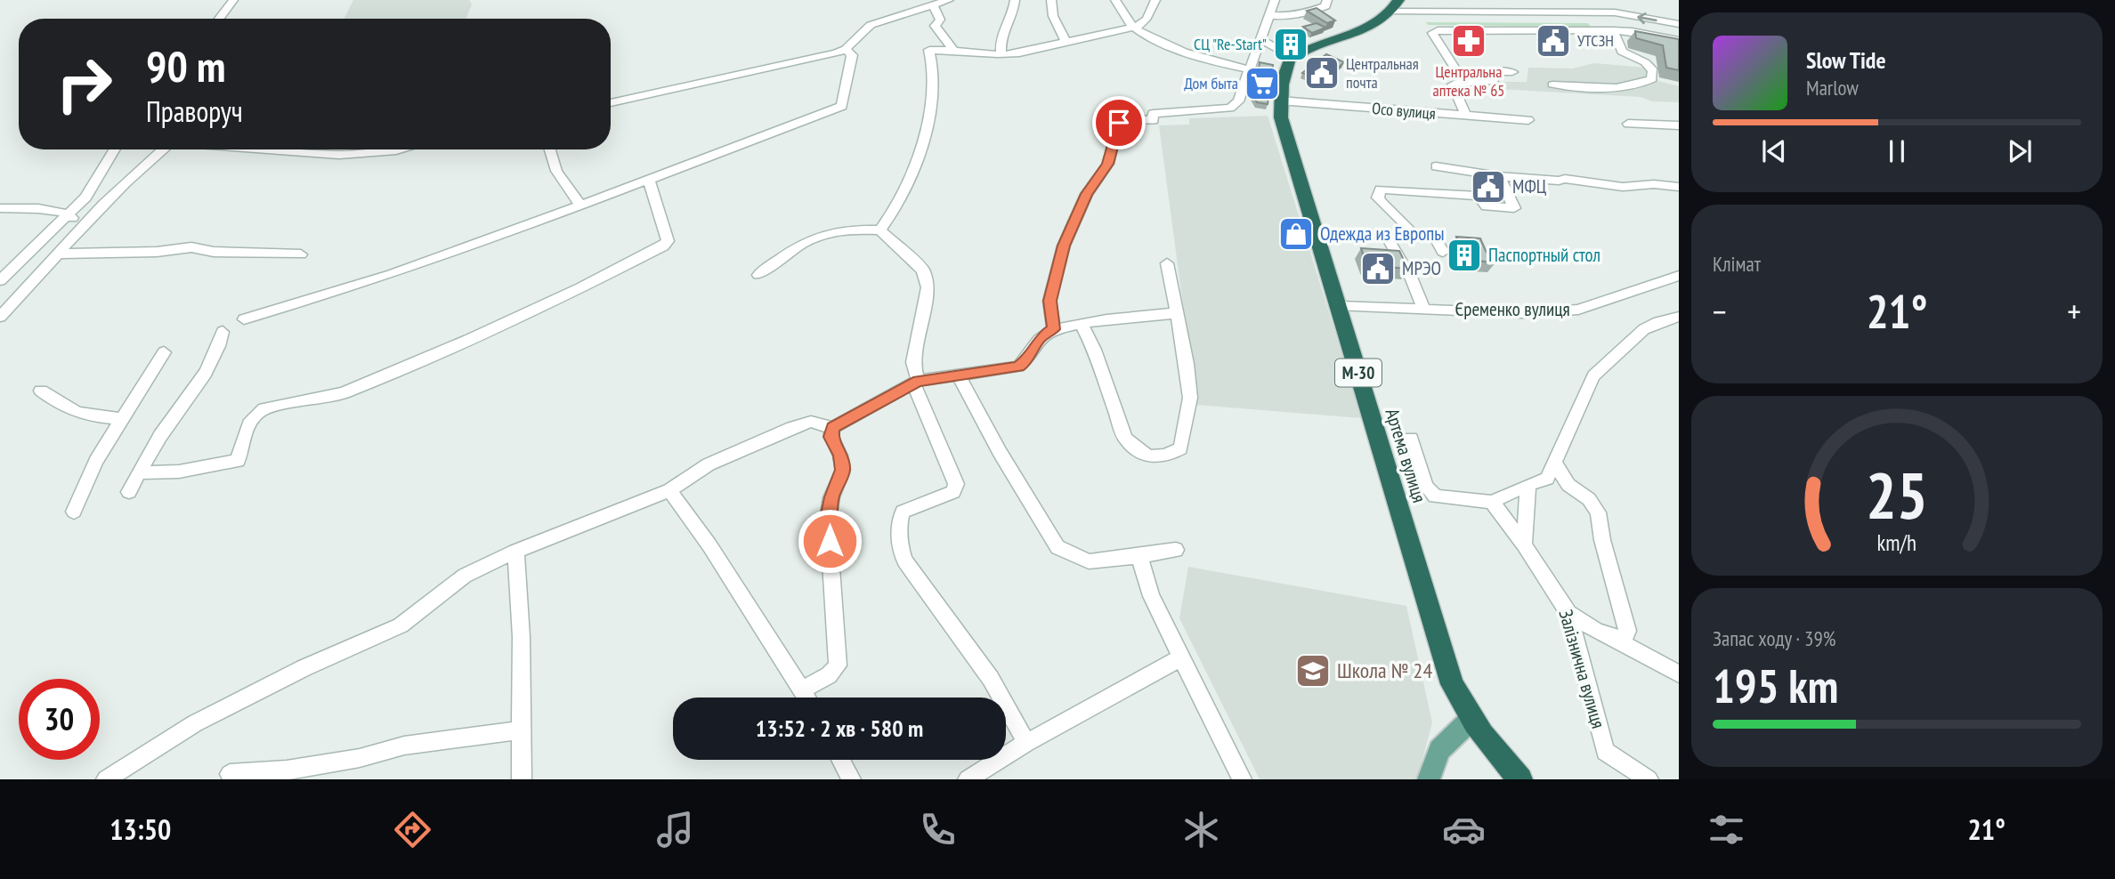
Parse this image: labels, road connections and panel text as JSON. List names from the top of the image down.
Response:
{
  "streets": {
    "highway": ["М-30", "Артема вулиця"],
    "street": ["Осо вулиця", "Єременко вулиця", "Залізнична вулиця"]
  },
  "crossings": [
    ["Осо вулиця", "Артема вулиця"],
    ["Єременко вулиця", "Артема вулиця"],
    ["М-30", "Артема вулиця"]
  ],
  "places": {
    "pharmacy": ["Центральна аптека № 65"],
    "public building": [
      "УТСЗН",
      "Центральная почта",
      "МФЦ",
      "МРЭО"
    ],
    "building": ["СЦ \"Re-Start\"", "Паспортный стол"],
    "supermarket": ["Дом быта"],
    "shop": ["Одежда из Европы"],
    "school or university": ["Школа № 24"]
  },
  "page": {
    "turn": ["90 m", "Праворуч"],
    "song": ["Slow Tide", "Marlow"],
    "tile": [
      "Клімат",
      ["Запас ходу · 39%", "195 km"]
    ],
    "heat": ["−", "21°", "+"],
    "limit": "30",
    "trip": "13:52 · 2 хв · 580 m",
    "tabs": ["13:50", "21°"],
    "gauge": ["25", "km/h"]
  }
}
